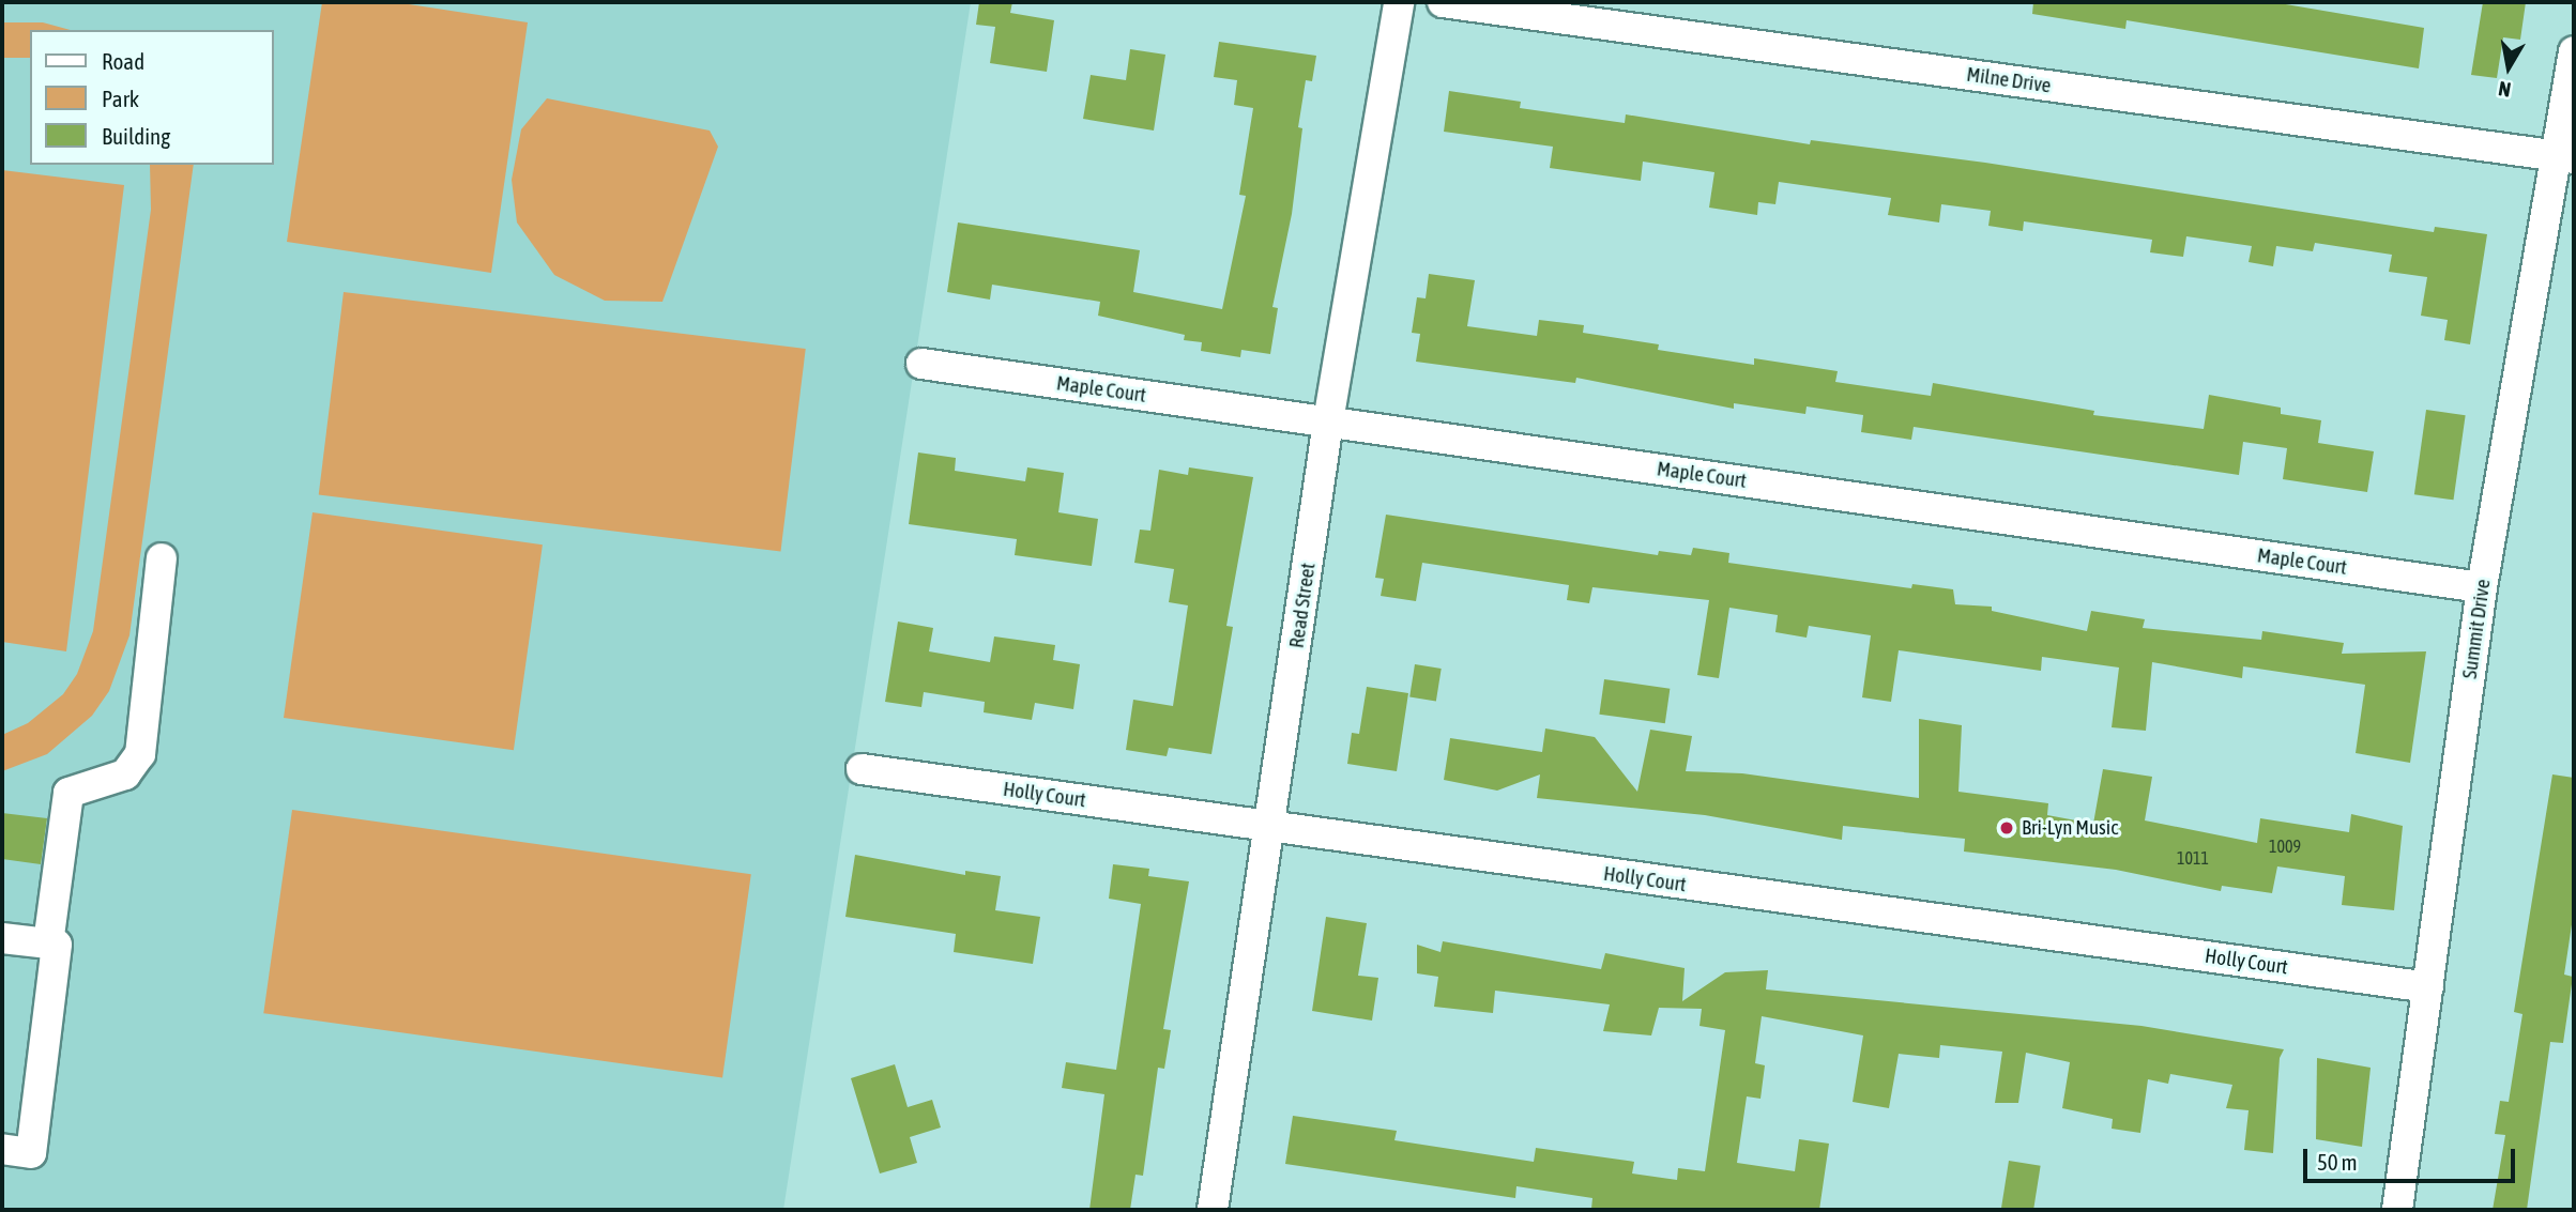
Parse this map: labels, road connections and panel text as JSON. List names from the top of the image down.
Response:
{
  "streets": {
    "street": [
      "Milne Drive",
      "Maple Court",
      "Read Street",
      "Summit Drive",
      "Holly Court"
    ]
  },
  "crossings": [
    ["Milne Drive", "Summit Drive"],
    ["Maple Court", "Read Street"],
    ["Maple Court", "Summit Drive"],
    ["Read Street", "Holly Court"],
    ["Summit Drive", "Holly Court"]
  ],
  "places": ["Bri-Lyn Music"],
  "house_numbers": ["1009", "1011"],
  "legend": ["Road", "Park", "Building"],
  "scale_bar": "50 m",
  "north": "bottom"
}
